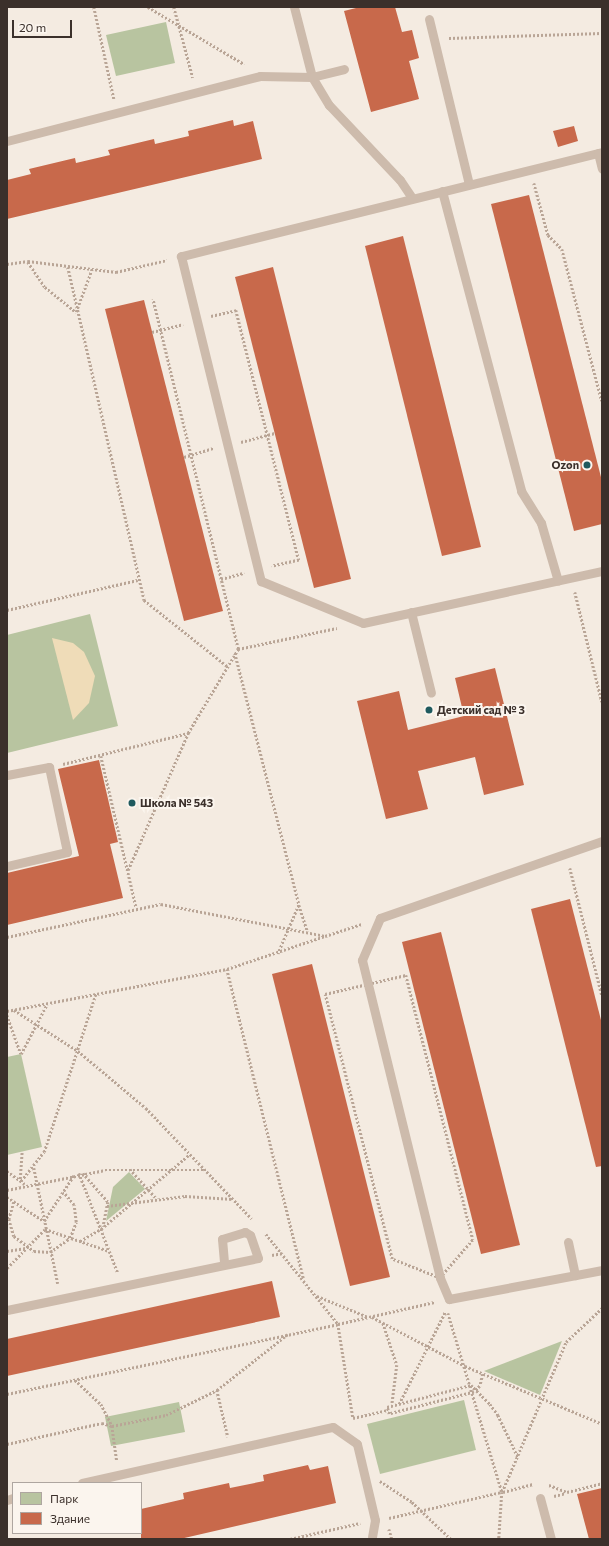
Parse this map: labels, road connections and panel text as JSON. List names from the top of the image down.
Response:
{
  "places": ["Ozon", "Детский сад № 3", "Школа № 543"],
  "legend": ["Парк", "Здание"],
  "scale_bar": "20 m"
}
